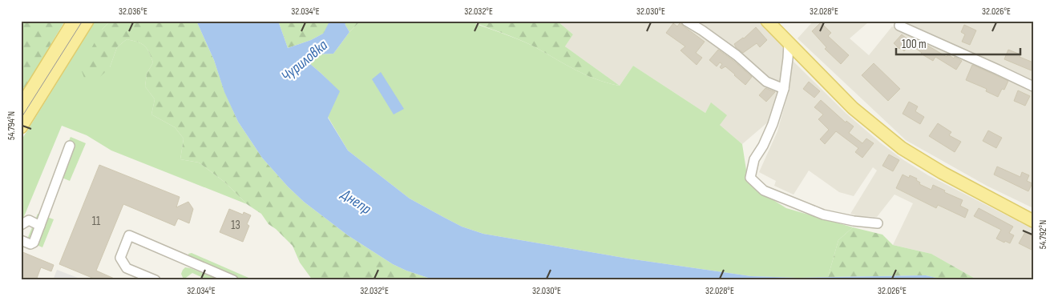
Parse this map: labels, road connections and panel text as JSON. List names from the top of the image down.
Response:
{
  "water": ["Чуриловка", "Днепр"],
  "house_numbers": ["11", "13"],
  "scale_bar": "100 m",
  "coordinates": [
    "32.036°E",
    "32.034°E",
    "32.032°E",
    "32.030°E",
    "32.028°E",
    "32.026°E",
    "54.794°N",
    "54.792°N"
  ]
}
